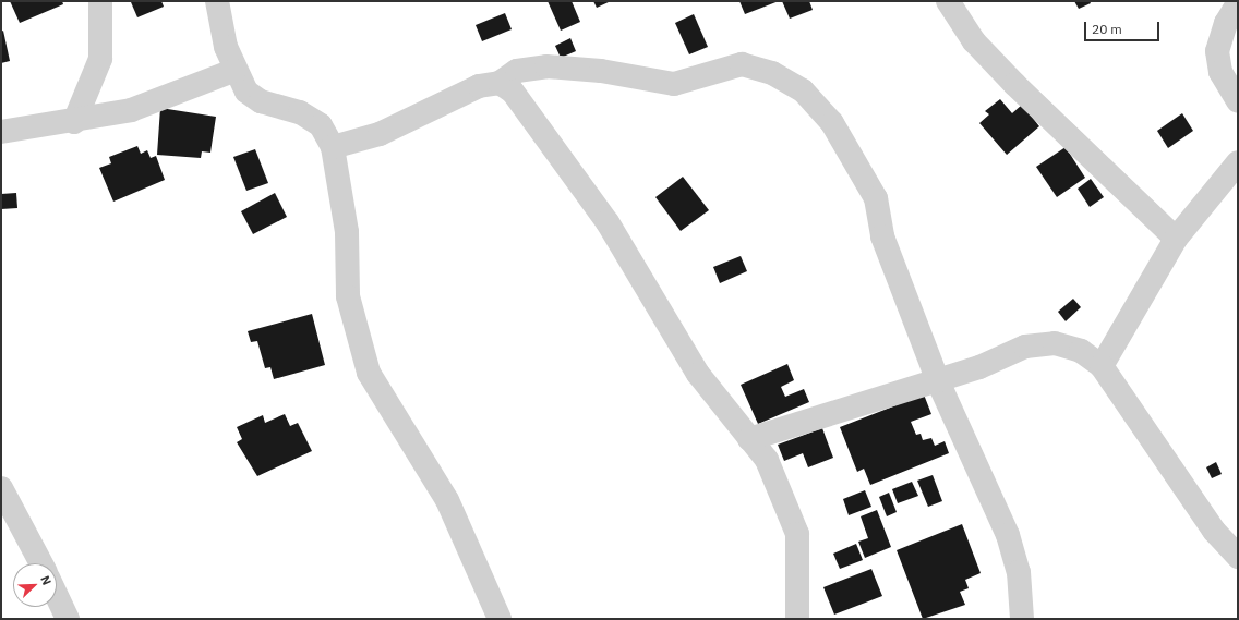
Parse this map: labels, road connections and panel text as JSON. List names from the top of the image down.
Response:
{
  "scale_bar": "20 m",
  "north": "top right"
}
